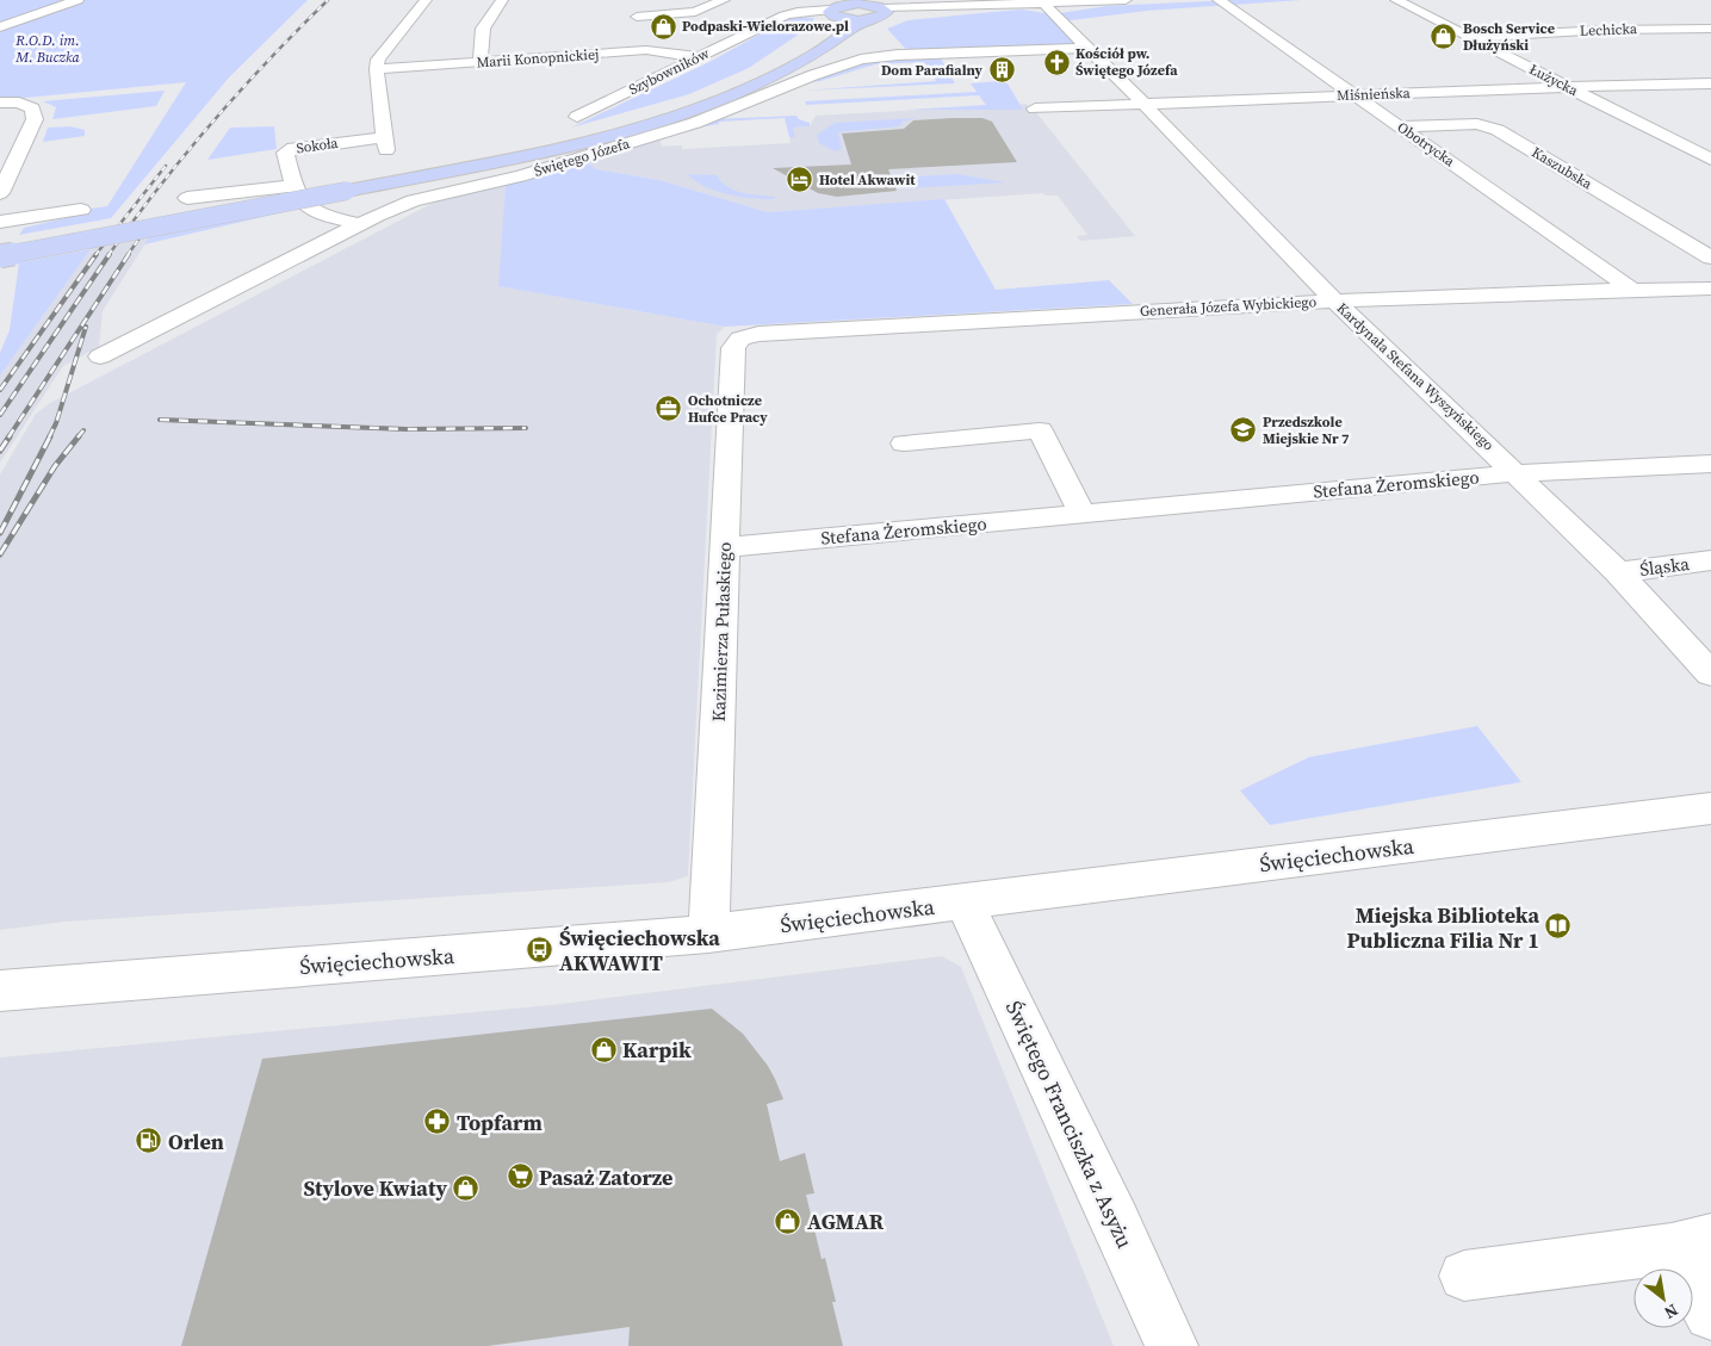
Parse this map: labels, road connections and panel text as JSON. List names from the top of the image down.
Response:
{
  "streets": {
    "street": [
      "Lechicka",
      "Marii Konopnickiej",
      "Szybowników",
      "Łużycka",
      "Miśnieńska",
      "Obotrycka",
      "Sokoła",
      "Świętego Józefa",
      "Kaszubska",
      "Generała Józefa Wybickiego",
      "Kardynała Stefana Wyszyńskiego",
      "Stefana Żeromskiego",
      "Śląska",
      "Kazimierza Pułaskiego",
      "Święciechowska",
      "Świętego Franciszka z Asyżu"
    ]
  },
  "crossings": [
    ["Lechicka", "Łużycka"],
    ["Marii Konopnickiej", "Szybowników"],
    ["Marii Konopnickiej", "Sokoła"],
    ["Łużycka", "Miśnieńska"],
    ["Miśnieńska", "Obotrycka"],
    ["Miśnieńska", "Kardynała Stefana Wyszyńskiego"],
    ["Obotrycka", "Kaszubska"],
    ["Obotrycka", "Generała Józefa Wybickiego"],
    ["Sokoła", "Świętego Józefa"],
    ["Świętego Józefa", "Kardynała Stefana Wyszyńskiego"],
    ["Generała Józefa Wybickiego", "Kardynała Stefana Wyszyńskiego"],
    ["Generała Józefa Wybickiego", "Kazimierza Pułaskiego"],
    ["Kardynała Stefana Wyszyńskiego", "Stefana Żeromskiego"],
    ["Kardynała Stefana Wyszyńskiego", "Śląska"],
    ["Stefana Żeromskiego", "Kazimierza Pułaskiego"],
    ["Kazimierza Pułaskiego", "Święciechowska"],
    ["Święciechowska", "Świętego Franciszka z Asyżu"]
  ],
  "parks": ["R.O.D. im. M. Buczka"],
  "places": {
    "shop": [
      "Podpaski-Wielorazowe.pl",
      "Bosch Service Dłużyński",
      "Karpik",
      "Stylove Kwiaty",
      "AGMAR"
    ],
    "church": ["Kościół pw. Świętego Józefa"],
    "building": ["Dom Parafialny"],
    "hotel": ["Hotel Akwawit"],
    "office": ["Ochotnicze Hufce Pracy"],
    "school or university": ["Przedszkole Miejskie Nr 7"],
    "library": ["Miejska Biblioteka Publiczna Filia Nr 1"],
    "bus stop": ["Święciechowska AKWAWIT"],
    "pharmacy": ["Topfarm"],
    "fuel station": ["Orlen"],
    "supermarket": ["Pasaż Zatorze"]
  },
  "north": "bottom right"
}
